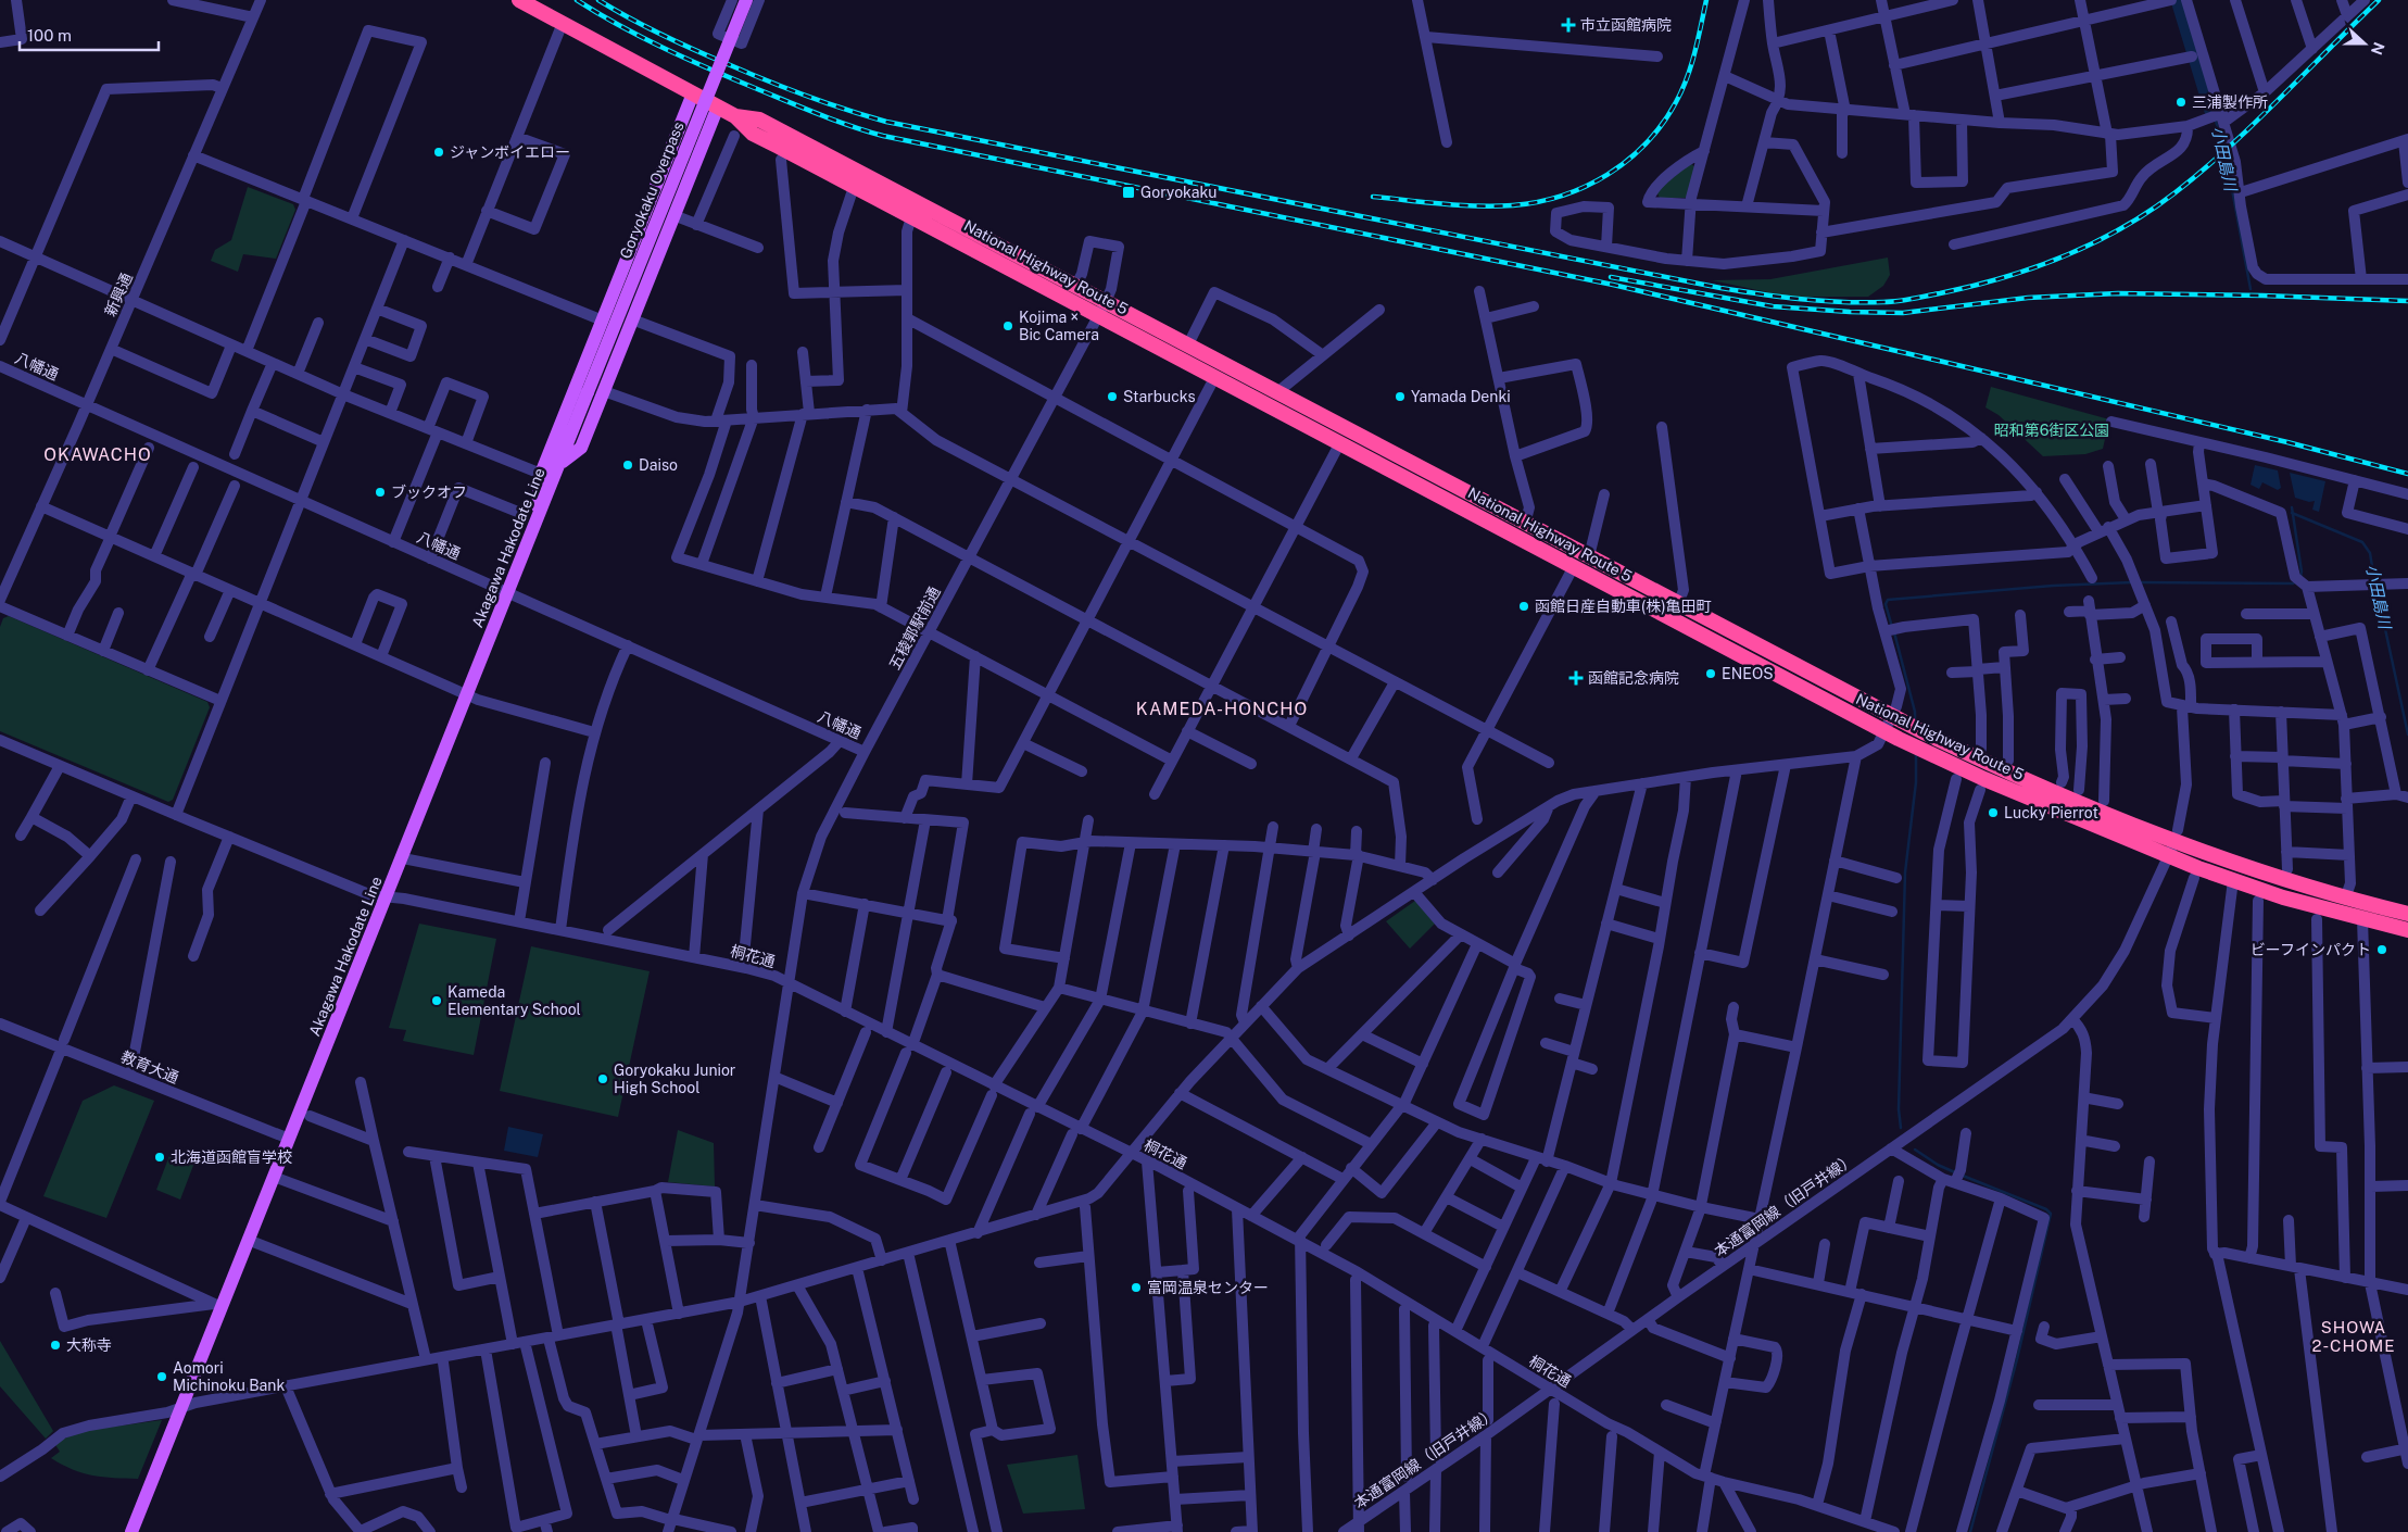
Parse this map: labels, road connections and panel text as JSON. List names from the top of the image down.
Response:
{
  "streets": {
    "highway": ["National Highway Route 5"],
    "main road": ["Goryokaku Overpass", "Akagawa Hakodate Line"],
    "street": [
      "新興通",
      "八幡通",
      "五稜郭駅前通",
      "桐花通",
      "教育大通",
      "本通富岡線（旧戸井線）"
    ]
  },
  "crossings": [
    ["Goryokaku Overpass", "Akagawa Hakodate Line"],
    ["National Highway Route 5", "五稜郭駅前通"],
    ["National Highway Route 5", "本通富岡線（旧戸井線）"],
    ["新興通", "八幡通"],
    ["八幡通", "Akagawa Hakodate Line"],
    ["八幡通", "五稜郭駅前通"],
    ["Akagawa Hakodate Line", "桐花通"],
    ["Akagawa Hakodate Line", "教育大通"],
    ["五稜郭駅前通", "桐花通"],
    ["桐花通", "本通富岡線（旧戸井線）"]
  ],
  "districts": ["OKAWACHO", "KAMEDA-HONCHO", "SHOWA 2-CHOME"],
  "water": ["小田島川"],
  "parks": ["昭和第6街区公園"],
  "places": {
    "health": ["市立函館病院", "函館記念病院"],
    "other": [
      "三浦製作所",
      "ジャンボイエロー",
      "Kojima × Bic Camera",
      "Starbucks",
      "Yamada Denki",
      "Daiso",
      "ブックオフ",
      "函館日産自動車(株)亀田町",
      "ENEOS",
      "Lucky Pierrot",
      "ビーフインパクト",
      "Kameda Elementary School",
      "Goryokaku Junior High School",
      "北海道函館盲学校",
      "富岡温泉センター",
      "大称寺",
      "Aomori Michinoku Bank"
    ],
    "transit": ["Goryokaku"]
  },
  "scale_bar": "100 m",
  "north": "right"
}
